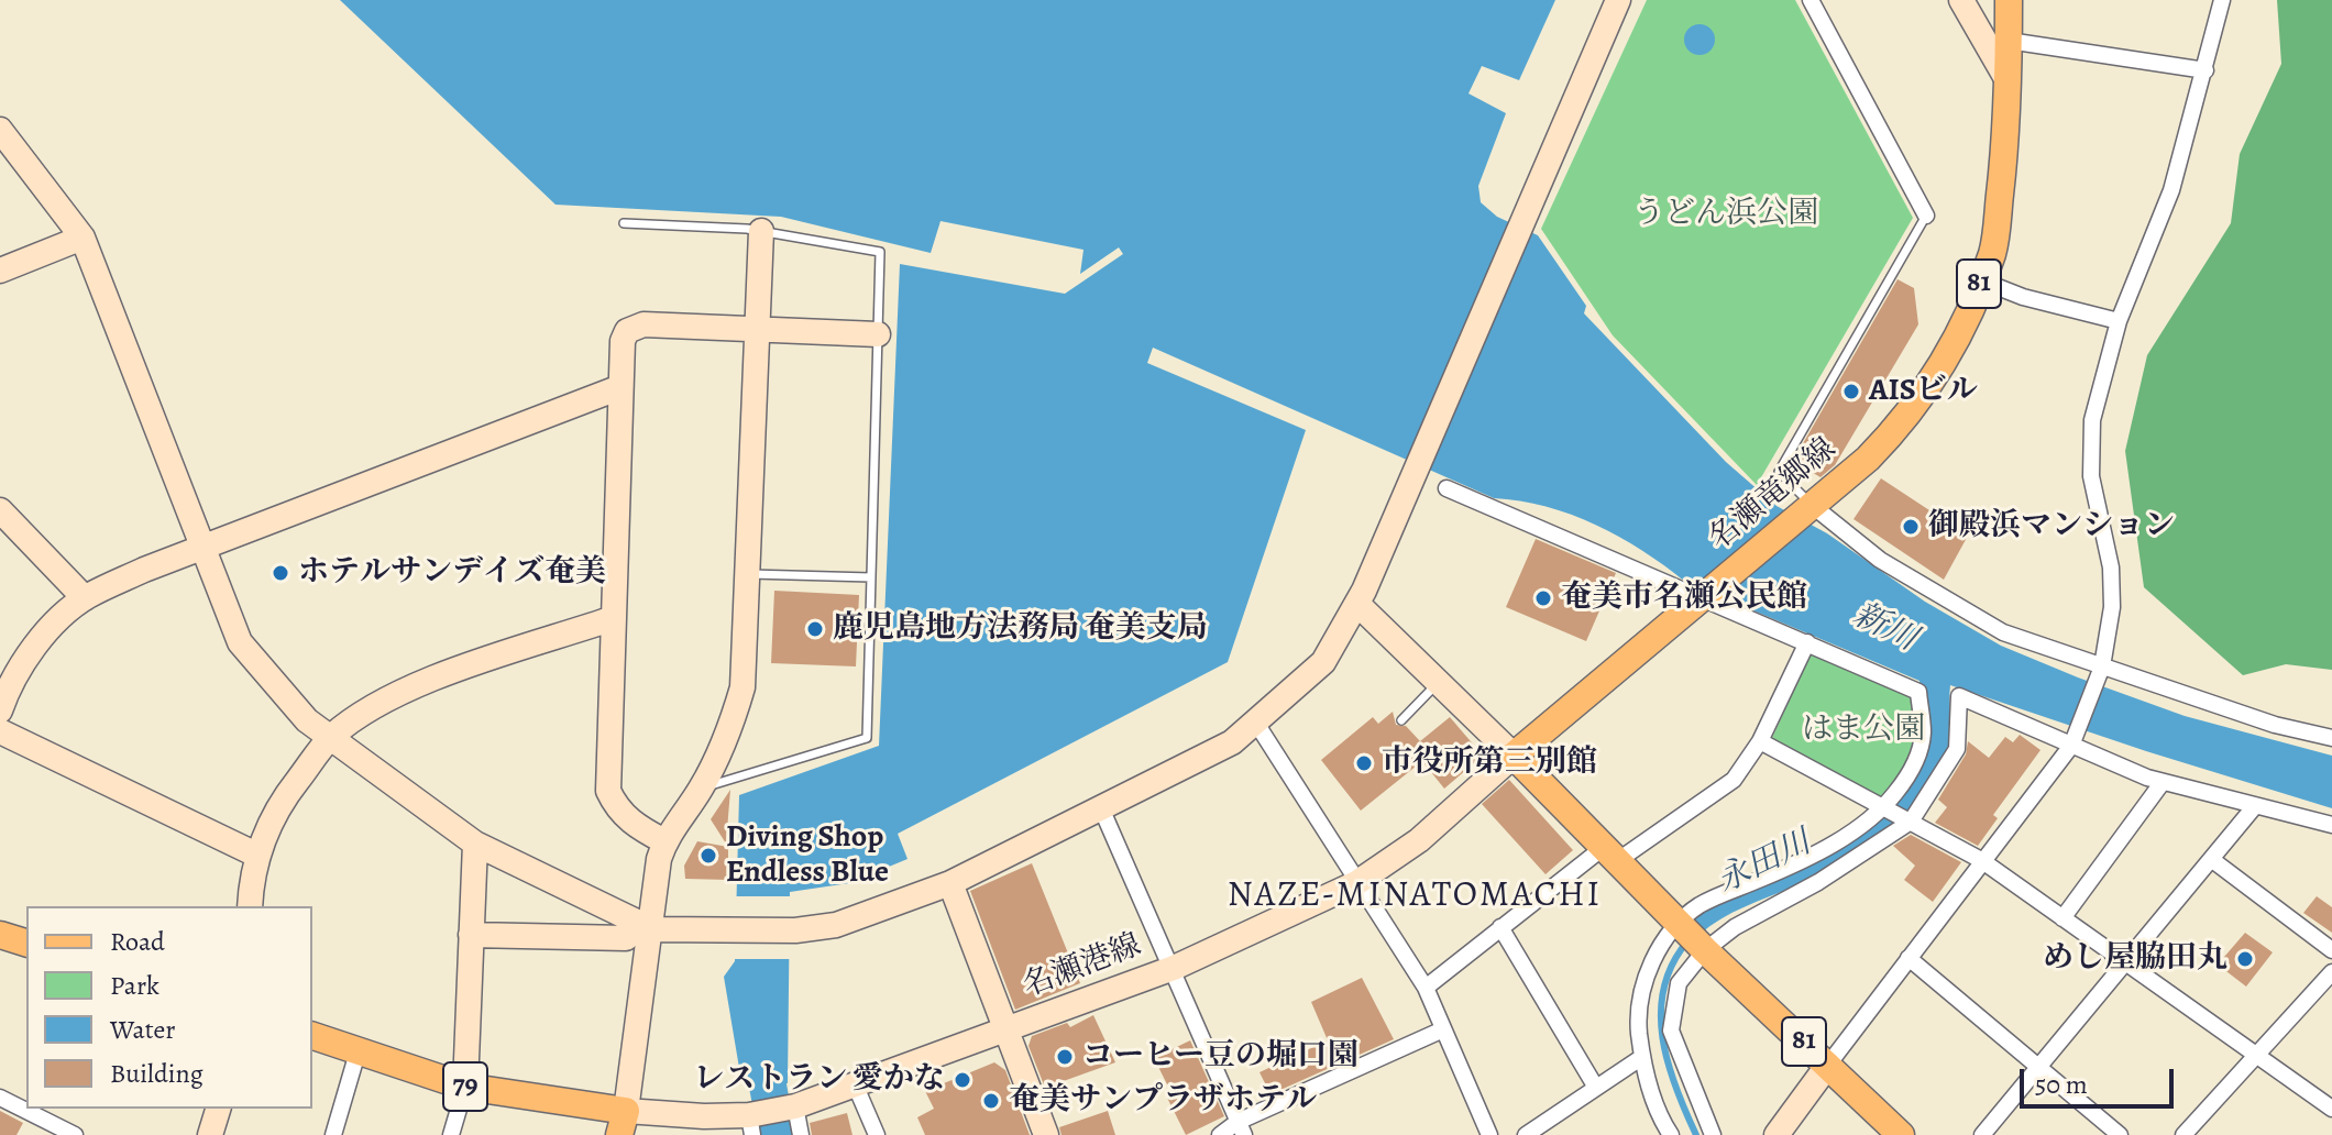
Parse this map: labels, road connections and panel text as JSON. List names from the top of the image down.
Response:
{
  "streets": {
    "main road": ["81", "名瀬竜郷線", "79"],
    "street": ["名瀬港線"]
  },
  "crossings": [
    ["81", "名瀬竜郷線"],
    ["81", "名瀬港線"],
    ["名瀬竜郷線", "名瀬港線"],
    ["名瀬港線", "79"]
  ],
  "districts": ["NAZE-MINATOMACHI"],
  "water": ["新川", "永田川"],
  "parks": ["うどん浜公園", "はま公園"],
  "places": [
    "AISビル",
    "御殿浜マンション",
    "ホテルサンデイズ奄美",
    "奄美市名瀬公民館",
    "鹿児島地方法務局 奄美支局",
    "市役所第三別館",
    "Diving Shop Endless Blue",
    "めし屋脇田丸",
    "コーヒー豆の堀口園",
    "レストラン 愛かな",
    "奄美サンプラザホテル"
  ],
  "legend": [
    "Road",
    "Park",
    "Water",
    "Building"
  ],
  "scale_bar": "50 m"
}
